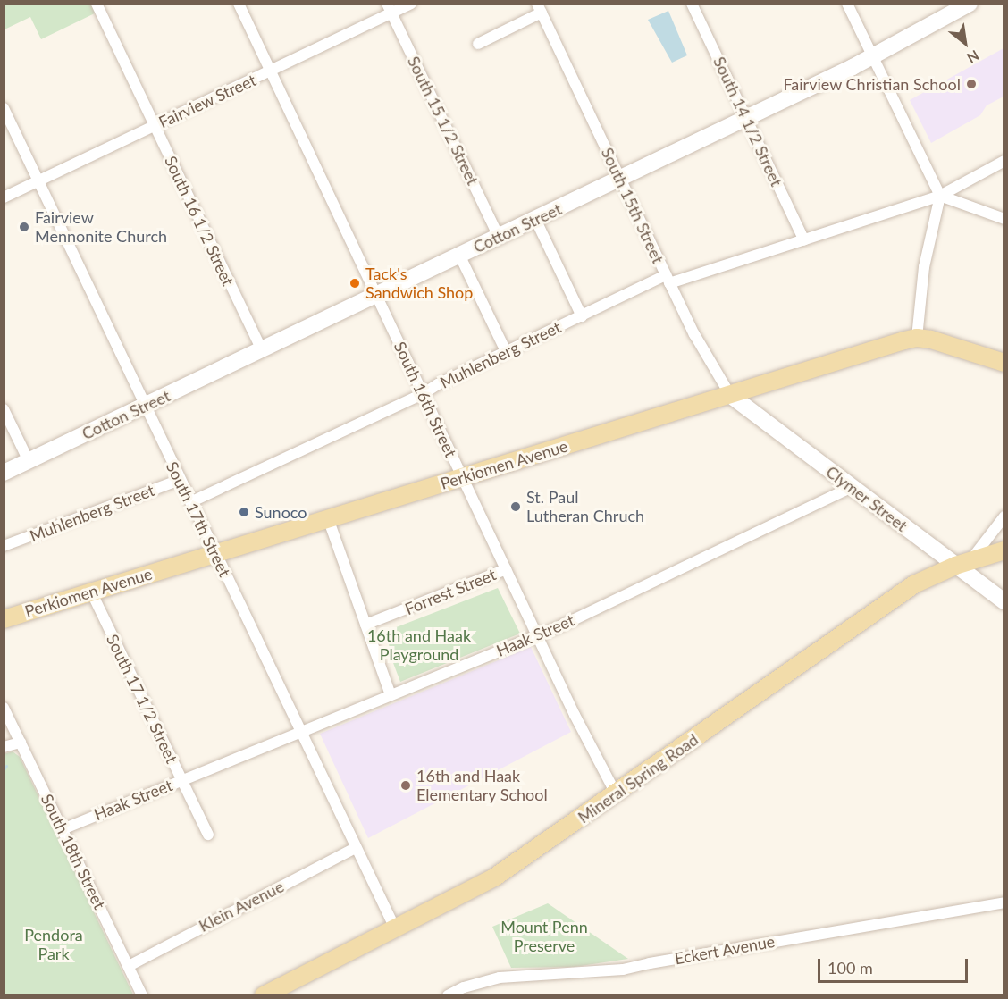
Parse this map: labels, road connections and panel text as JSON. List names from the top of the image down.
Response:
{
  "streets": {
    "main road": ["Perkiomen Avenue", "Mineral Spring Road"],
    "street": [
      "Fairview Street",
      "South 15 1/2 Street",
      "South 14 1/2 Street",
      "South 15th Street",
      "South 16 1/2 Street",
      "Cotton Street",
      "Muhlenberg Street",
      "South 16th Street",
      "Clymer Street",
      "South 17th Street",
      "Forrest Street",
      "Haak Street",
      "South 17 1/2 Street",
      "South 18th Street",
      "Klein Avenue",
      "Eckert Avenue"
    ]
  },
  "crossings": [
    ["Fairview Street", "South 15 1/2 Street"],
    ["Fairview Street", "South 16 1/2 Street"],
    ["Fairview Street", "South 16th Street"],
    ["Fairview Street", "South 17th Street"],
    ["South 15 1/2 Street", "Cotton Street"],
    ["South 14 1/2 Street", "Cotton Street"],
    ["South 14 1/2 Street", "Muhlenberg Street"],
    ["South 15th Street", "Cotton Street"],
    ["South 15th Street", "Muhlenberg Street"],
    ["South 15th Street", "Perkiomen Avenue"],
    ["South 15th Street", "Clymer Street"],
    ["South 16 1/2 Street", "Cotton Street"],
    ["Cotton Street", "South 16th Street"],
    ["Cotton Street", "South 17th Street"],
    ["Muhlenberg Street", "South 16th Street"],
    ["Muhlenberg Street", "South 17th Street"],
    ["South 16th Street", "Perkiomen Avenue"],
    ["South 16th Street", "Forrest Street"],
    ["South 16th Street", "Haak Street"],
    ["South 16th Street", "Mineral Spring Road"],
    ["Perkiomen Avenue", "Clymer Street"],
    ["Perkiomen Avenue", "South 17th Street"],
    ["Perkiomen Avenue", "South 17 1/2 Street"],
    ["Clymer Street", "Haak Street"],
    ["Clymer Street", "Mineral Spring Road"],
    ["South 17th Street", "Haak Street"],
    ["South 17th Street", "Mineral Spring Road"],
    ["South 17th Street", "Klein Avenue"],
    ["Haak Street", "South 17 1/2 Street"],
    ["Haak Street", "South 18th Street"],
    ["South 18th Street", "Klein Avenue"]
  ],
  "parks": ["16th and Haak Playground", "Mount Penn Preserve", "Pendora Park"],
  "places": [
    "Fairview Christian School",
    "Fairview Mennonite Church",
    "Tack's Sandwich Shop",
    "St. Paul Lutheran Chruch",
    "Sunoco",
    "16th and Haak Elementary School"
  ],
  "scale_bar": "100 m",
  "north": "bottom right"
}
